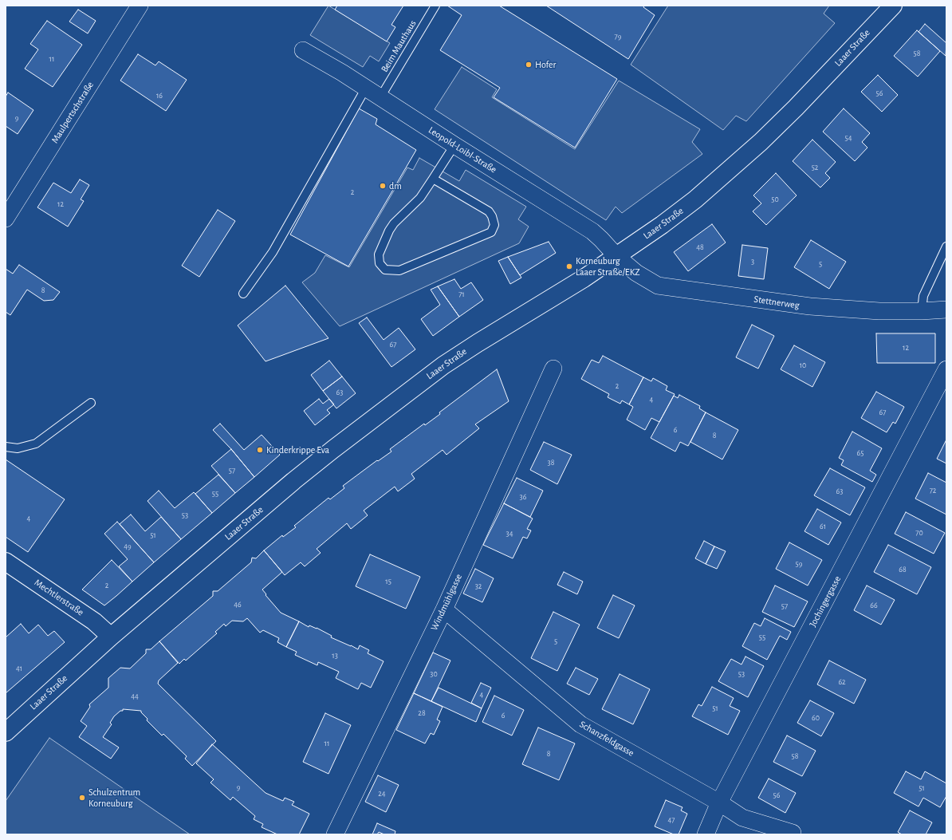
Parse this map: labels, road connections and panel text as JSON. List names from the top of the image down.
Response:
{
  "streets": {
    "street": [
      "Laaer Straße",
      "Maulpertschstraße",
      "Leopold-Loibl-Straße",
      "Stettnerweg",
      "Mechtlerstraße",
      "Jochingergasse",
      "Windmühlgasse",
      "Schanzfeldgasse"
    ],
    "lane": ["Beim Mauthaus"]
  },
  "crossings": [
    ["Beim Mauthaus", "Leopold-Loibl-Straße"],
    ["Laaer Straße", "Leopold-Loibl-Straße"],
    ["Laaer Straße", "Stettnerweg"],
    ["Laaer Straße", "Mechtlerstraße"],
    ["Leopold-Loibl-Straße", "Stettnerweg"],
    ["Jochingergasse", "Schanzfeldgasse"],
    ["Windmühlgasse", "Schanzfeldgasse"]
  ],
  "places": [
    "Hofer",
    "dm",
    "Korneuburg Laaer Straße/EKZ",
    "Kinderkrippe Eva",
    "Schulzentrum Korneuburg"
  ],
  "house_numbers": [
    "79",
    "58",
    "11",
    "56",
    "16",
    "9",
    "54",
    "52",
    "2",
    "50",
    "12",
    "48",
    "3",
    "5",
    "8",
    "71",
    "67",
    "12",
    "10",
    "2",
    "63",
    "4",
    "67",
    "6",
    "8",
    "65",
    "38",
    "57",
    "72",
    "63",
    "55",
    "36",
    "53",
    "4",
    "61",
    "70",
    "34",
    "51",
    "49",
    "59",
    "68",
    "15",
    "2",
    "32",
    "46",
    "66",
    "57",
    "55",
    "5",
    "13",
    "41",
    "30",
    "53",
    "62",
    "4",
    "44",
    "51",
    "28",
    "6",
    "60",
    "11",
    "8",
    "58",
    "9",
    "51",
    "24",
    "56",
    "47"
  ]
}
